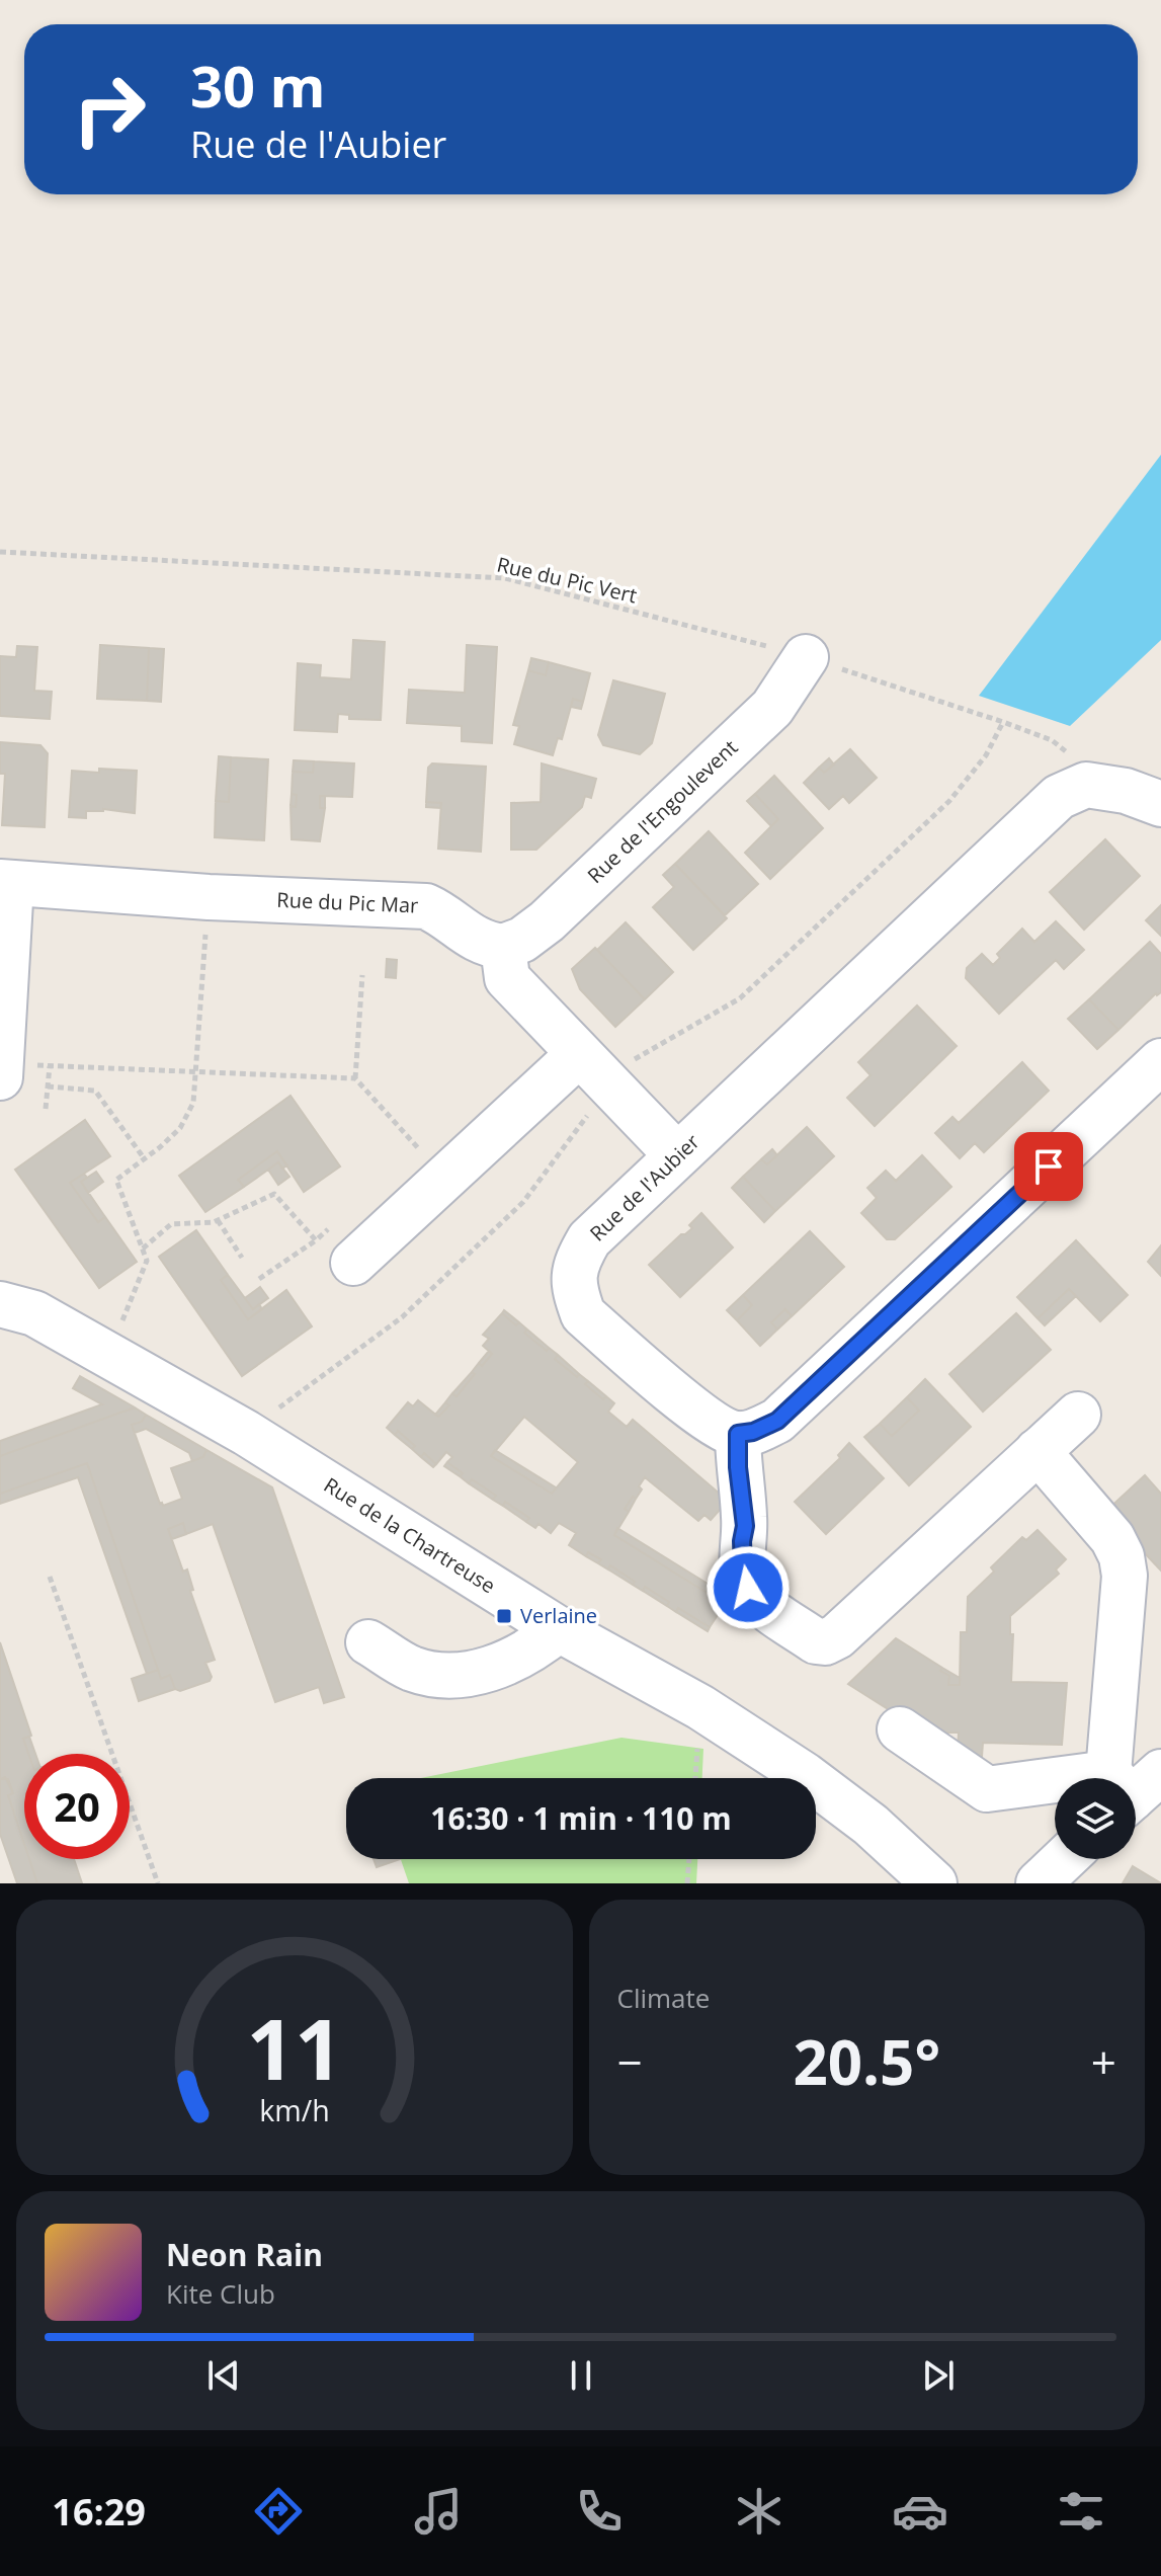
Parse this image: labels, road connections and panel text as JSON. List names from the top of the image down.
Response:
{
  "streets": {
    "street": [
      "Rue de l'Engoulevent",
      "Rue du Pic Mar",
      "Rue de l'Aubier",
      "Rue de la Chartreuse"
    ],
    "path": ["Rue du Pic Vert"]
  },
  "crossings": [
    ["Rue du Pic Vert", "Rue de l'Engoulevent"],
    ["Rue du Pic Vert", "Rue de l'Aubier"],
    ["Rue de l'Engoulevent", "Rue du Pic Mar"]
  ],
  "places": {
    "transit": ["Verlaine"]
  },
  "page": {
    "turn": ["30 m", "Rue de l'Aubier"],
    "limit": "20",
    "trip": "16:30 · 1 min · 110 m",
    "tile": "Climate",
    "heat": ["−", "20.5°", "+"],
    "song": ["Neon Rain", "Kite Club"],
    "tabs": "16:29",
    "gauge": ["11", "km/h"]
  }
}
